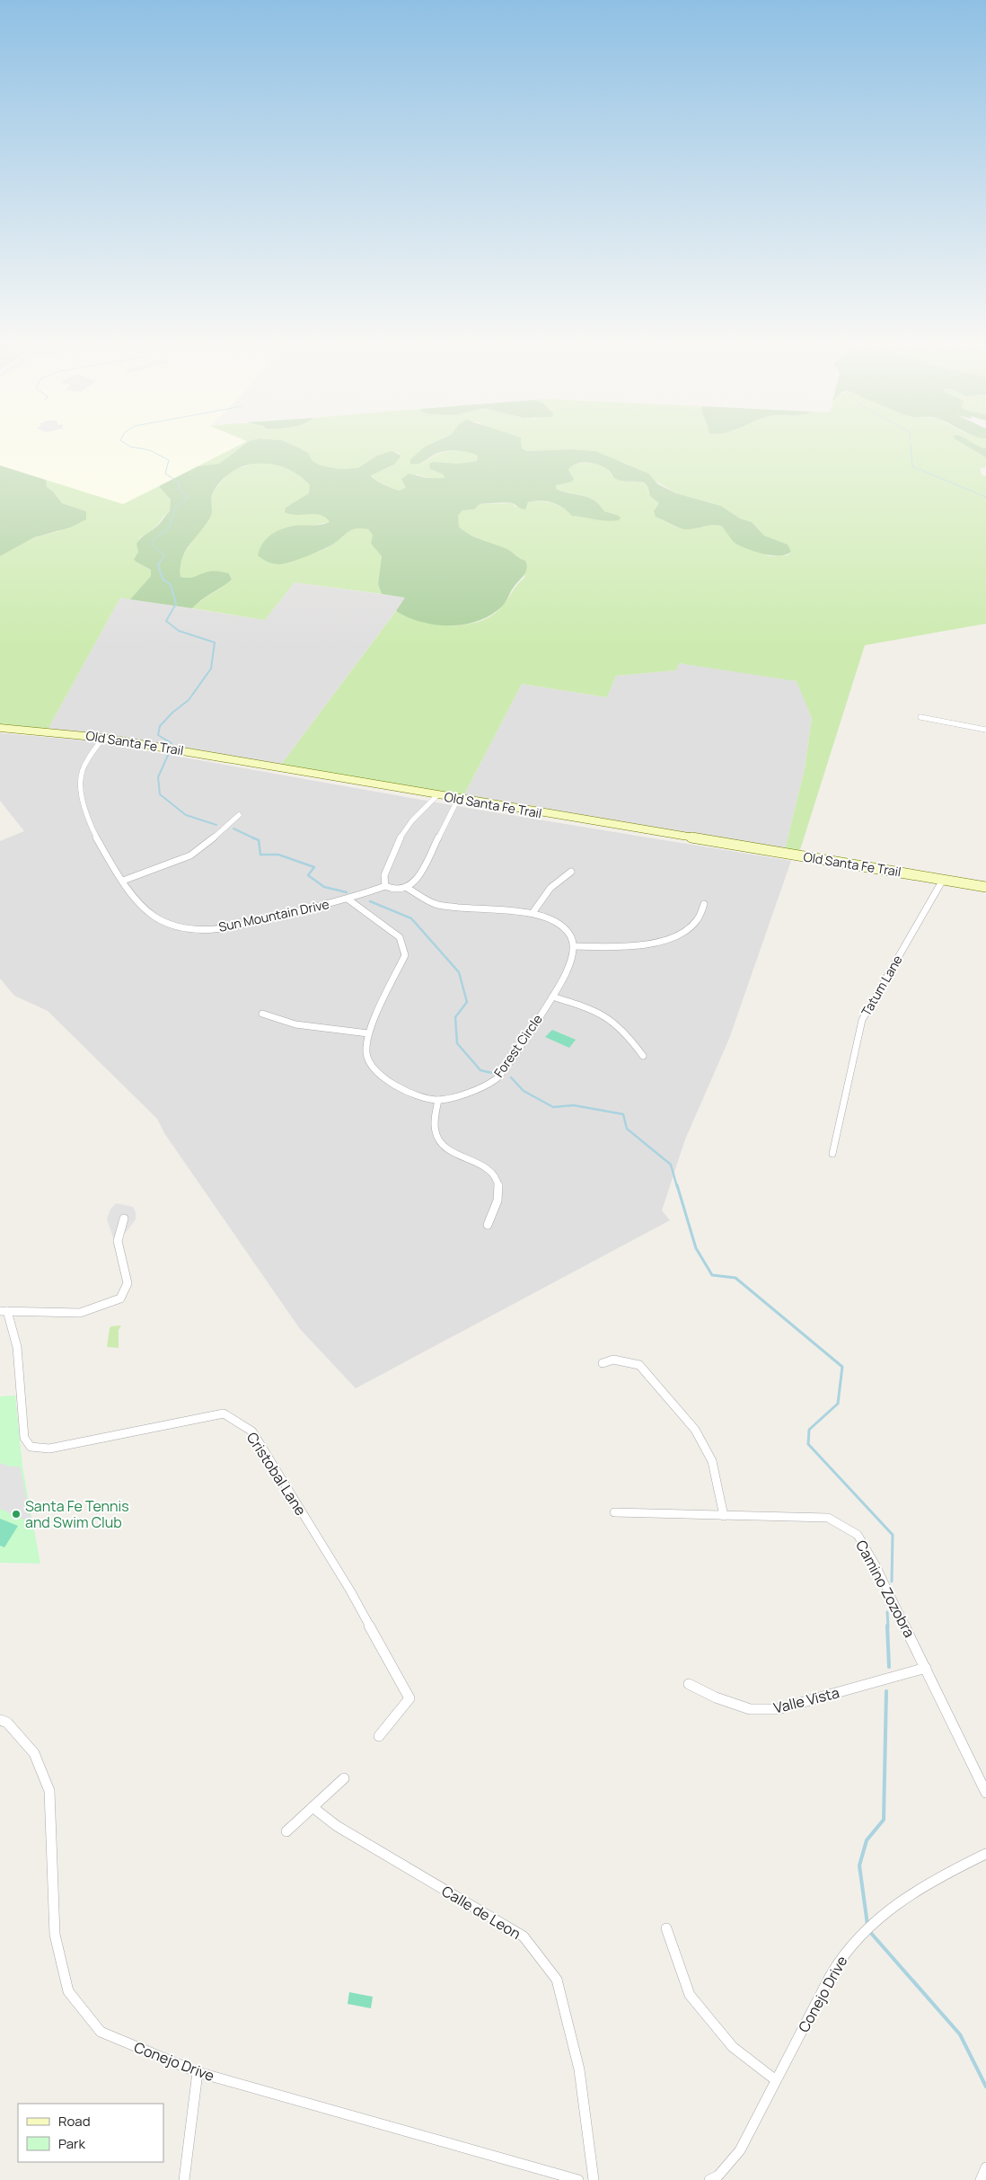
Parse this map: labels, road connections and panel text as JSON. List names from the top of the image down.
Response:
{
  "streets": {
    "street": [
      "Old Santa Fe Trail",
      "Sun Mountain Drive",
      "Tatum Lane",
      "Forest Circle",
      "Cristobal Lane",
      "Camino Zozobra",
      "Valle Vista",
      "Calle de Leon",
      "Conejo Drive"
    ]
  },
  "crossings": [
    ["Old Santa Fe Trail", "Sun Mountain Drive"],
    ["Old Santa Fe Trail", "Tatum Lane"],
    ["Sun Mountain Drive", "Forest Circle"],
    ["Camino Zozobra", "Valle Vista"]
  ],
  "places": ["Santa Fe Tennis and Swim Club"],
  "legend": ["Road", "Park"]
}
